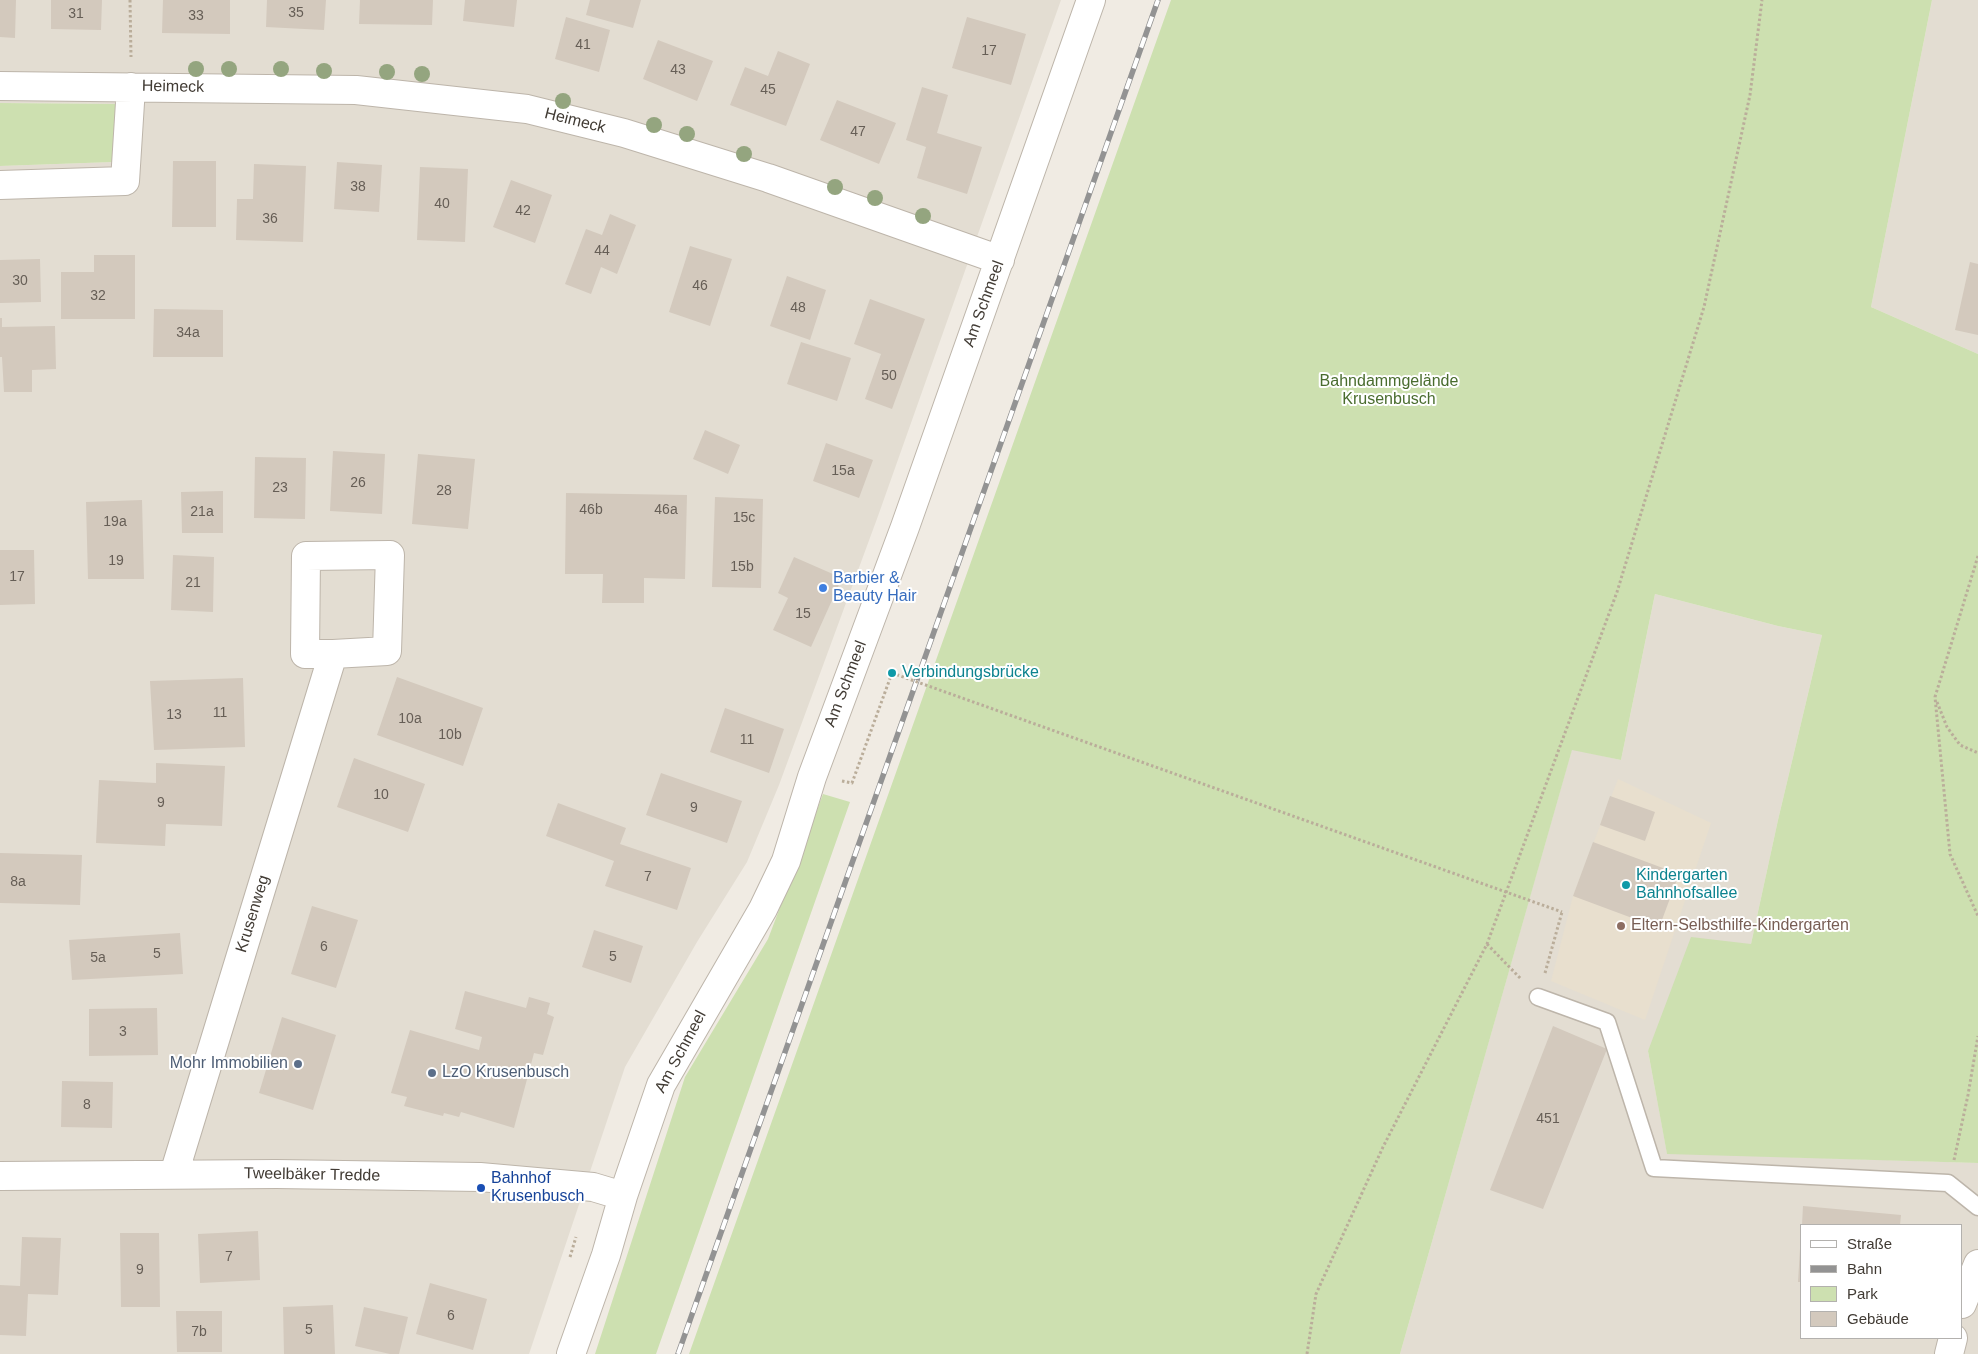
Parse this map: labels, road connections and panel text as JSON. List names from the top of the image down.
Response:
{
  "streets": {
    "street": [
      "Heimeck",
      "Am Schmeel",
      "Krusenweg",
      "Tweelbäker Tredde"
    ]
  },
  "crossings": [
    ["Heimeck", "Am Schmeel"],
    ["Am Schmeel", "Tweelbäker Tredde"],
    ["Krusenweg", "Tweelbäker Tredde"]
  ],
  "parks": ["Bahndammgelände Krusenbusch"],
  "places": [
    "Barbier & Beauty Hair",
    "Verbindungsbrücke",
    "Kindergarten Bahnhofsallee",
    "Eltern-Selbsthilfe-Kindergarten",
    "Mohr Immobilien",
    "LzO Krusenbusch",
    "Bahnhof Krusenbusch"
  ],
  "house_numbers": [
    "35",
    "31",
    "33",
    "41",
    "17",
    "43",
    "45",
    "47",
    "38",
    "40",
    "42",
    "36",
    "44",
    "30",
    "46",
    "32",
    "48",
    "34a",
    "50",
    "15a",
    "26",
    "23",
    "28",
    "46b",
    "46a",
    "21a",
    "15c",
    "19a",
    "19",
    "15b",
    "17",
    "21",
    "15",
    "11",
    "13",
    "10a",
    "10b",
    "11",
    "10",
    "9",
    "9",
    "7",
    "8a",
    "6",
    "5",
    "5",
    "5a",
    "3",
    "8",
    "451",
    "7",
    "9",
    "6",
    "5",
    "7b"
  ],
  "legend": [
    "Straße",
    "Bahn",
    "Park",
    "Gebäude"
  ]
}
